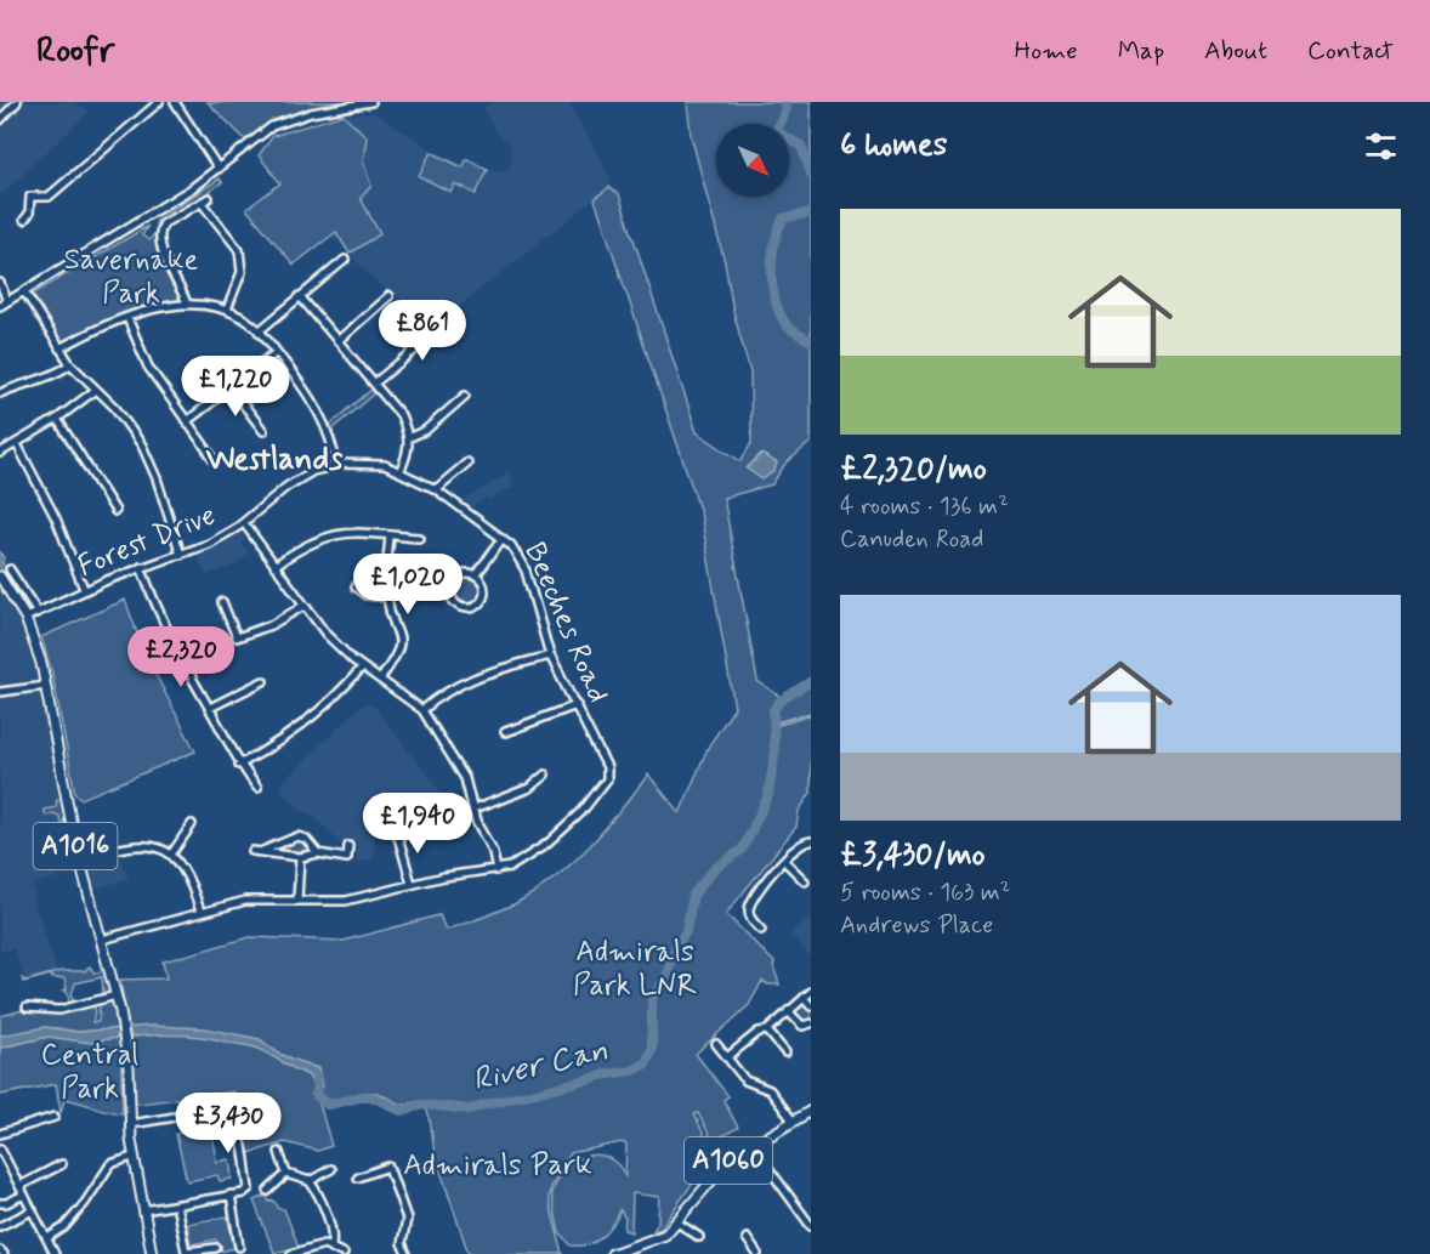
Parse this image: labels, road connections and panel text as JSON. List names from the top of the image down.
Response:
{
  "streets": {
    "main road": ["A1016", "A1060"],
    "street": ["Forest Drive", "Beeches Road"]
  },
  "crossings": [
    ["Forest Drive", "Beeches Road"],
    ["Forest Drive", "A1016"],
    ["Beeches Road", "A1016"]
  ],
  "districts": ["Westlands"],
  "water": ["River Can"],
  "parks": [
    "Savernake Park",
    "Admirals Park LNR",
    "Central Park",
    "Admirals Park"
  ],
  "north": "bottom right",
  "page": {
    "header": "Roofr",
    "nav": [
      "Home",
      "Map",
      "About",
      "Contact"
    ],
    "heading": "6 homes",
    "list": [
      {
        "name": "£2,320/mo",
        "note": "4 rooms · 136 m² · Canuden Road"
      },
      {
        "name": "£3,430/mo",
        "note": "5 rooms · 163 m² · Andrews Place"
      }
    ],
    "price": [
      "£861",
      "£1,220",
      "£1,020",
      "£2,320",
      "£1,940",
      "£3,430"
    ]
  }
}
